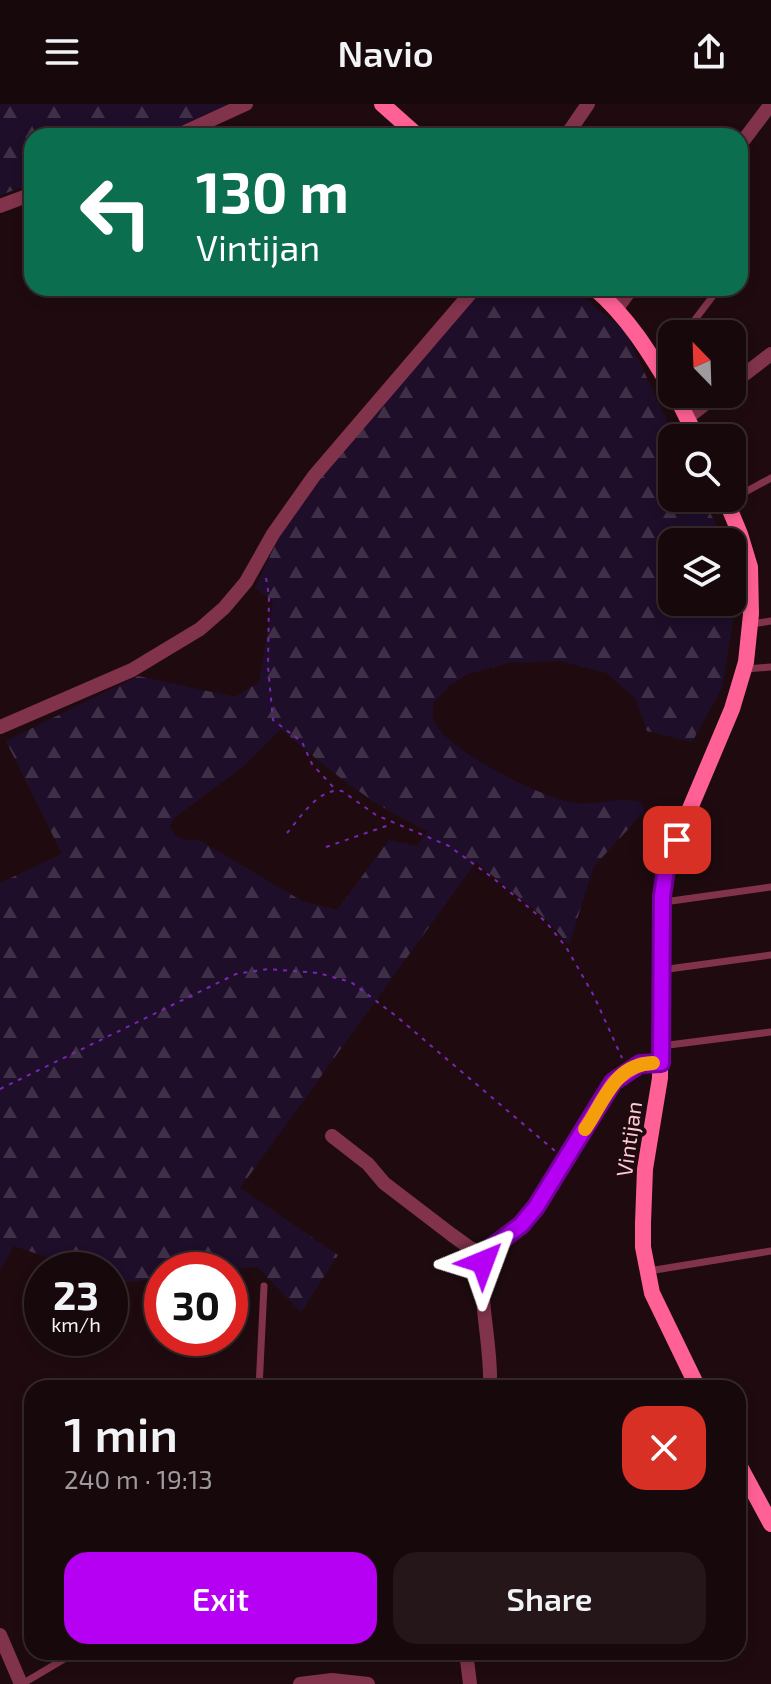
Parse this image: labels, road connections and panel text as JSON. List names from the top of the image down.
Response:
{
  "streets": {
    "main road": ["Vintijan"]
  },
  "north": "top left",
  "page": {
    "header": "Navio",
    "turn": ["130 m", "Vintijan"],
    "speed": "23 km/h",
    "limit": "30",
    "heading": ["1 min", "240 m · 19:13"],
    "buttons": ["Exit", "Share"]
  }
}
